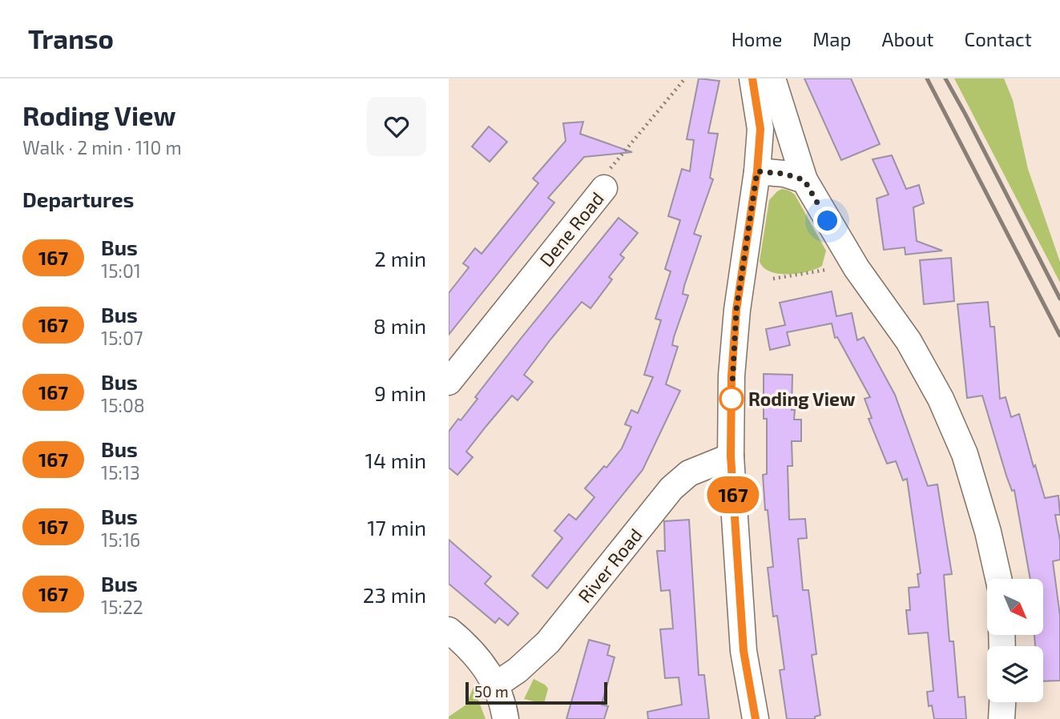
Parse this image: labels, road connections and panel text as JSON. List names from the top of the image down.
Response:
{
  "streets": {
    "street": ["Dene Road", "River Road"]
  },
  "places": ["Roding View"],
  "lines": ["bus line 167"],
  "scale_bar": "50 m",
  "north": "bottom right",
  "page": {
    "header": "Transo",
    "nav": [
      "Home",
      "Map",
      "About",
      "Contact"
    ],
    "heading": [
      ["Roding View", "Walk · 2 min · 110 m"],
      "Departures"
    ],
    "on_map": "167",
    "list": [
      {
        "mark": "167",
        "name": "Bus",
        "note": "15:01",
        "value": "2 min"
      },
      {
        "mark": "167",
        "name": "Bus",
        "note": "15:07",
        "value": "8 min"
      },
      {
        "mark": "167",
        "name": "Bus",
        "note": "15:08",
        "value": "9 min"
      },
      {
        "mark": "167",
        "name": "Bus",
        "note": "15:13",
        "value": "14 min"
      },
      {
        "mark": "167",
        "name": "Bus",
        "note": "15:16",
        "value": "17 min"
      },
      {
        "mark": "167",
        "name": "Bus",
        "note": "15:22",
        "value": "23 min"
      }
    ],
    "scale": "50 m"
  }
}
